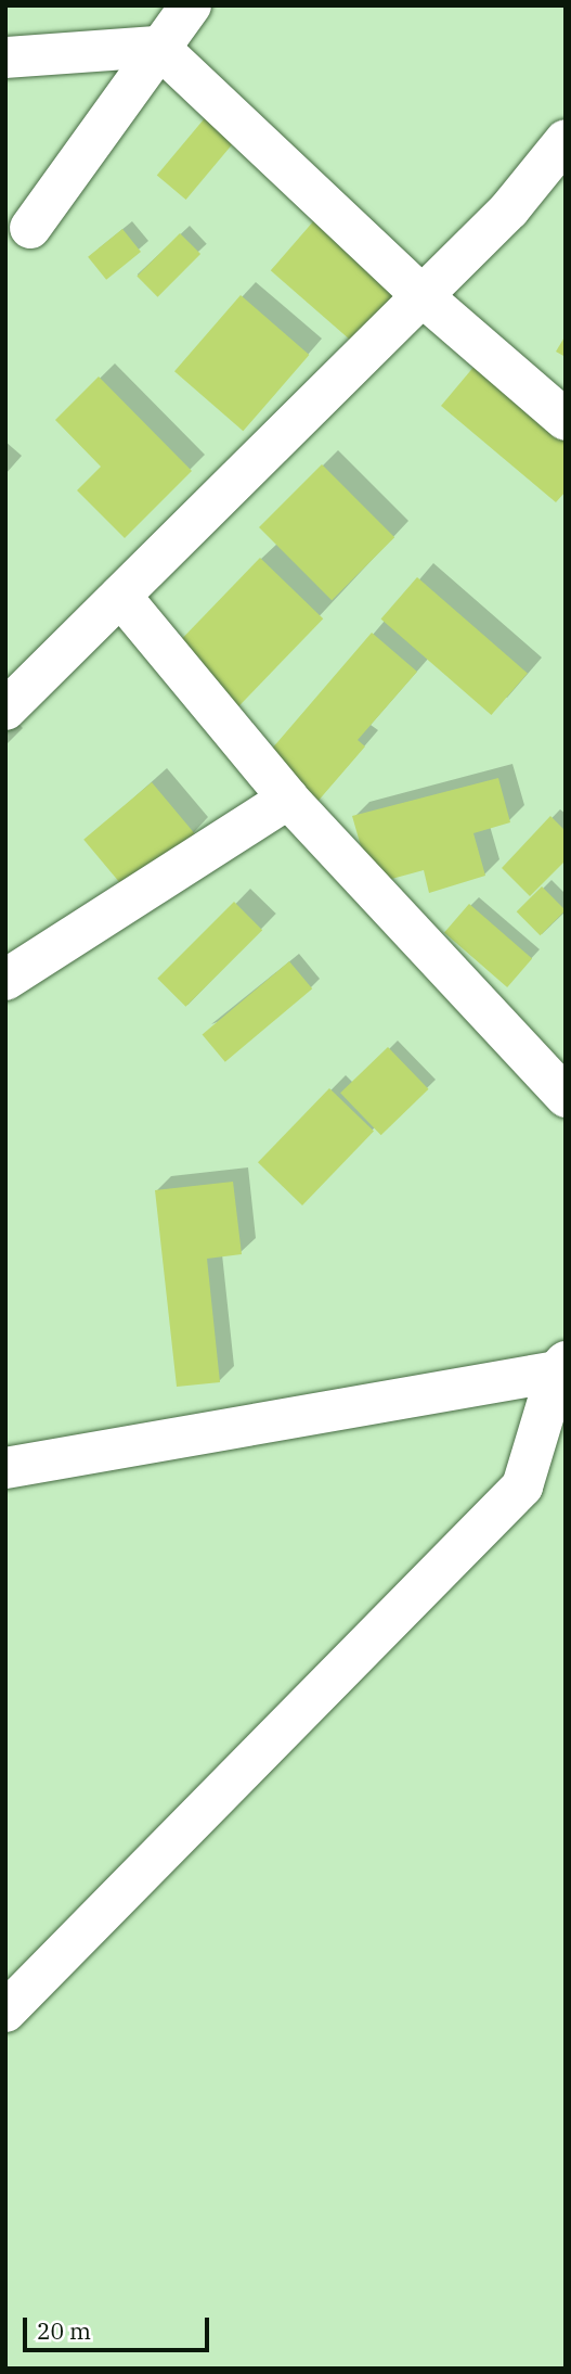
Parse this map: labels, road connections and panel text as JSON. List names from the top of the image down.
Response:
{
  "scale_bar": "20 m"
}
